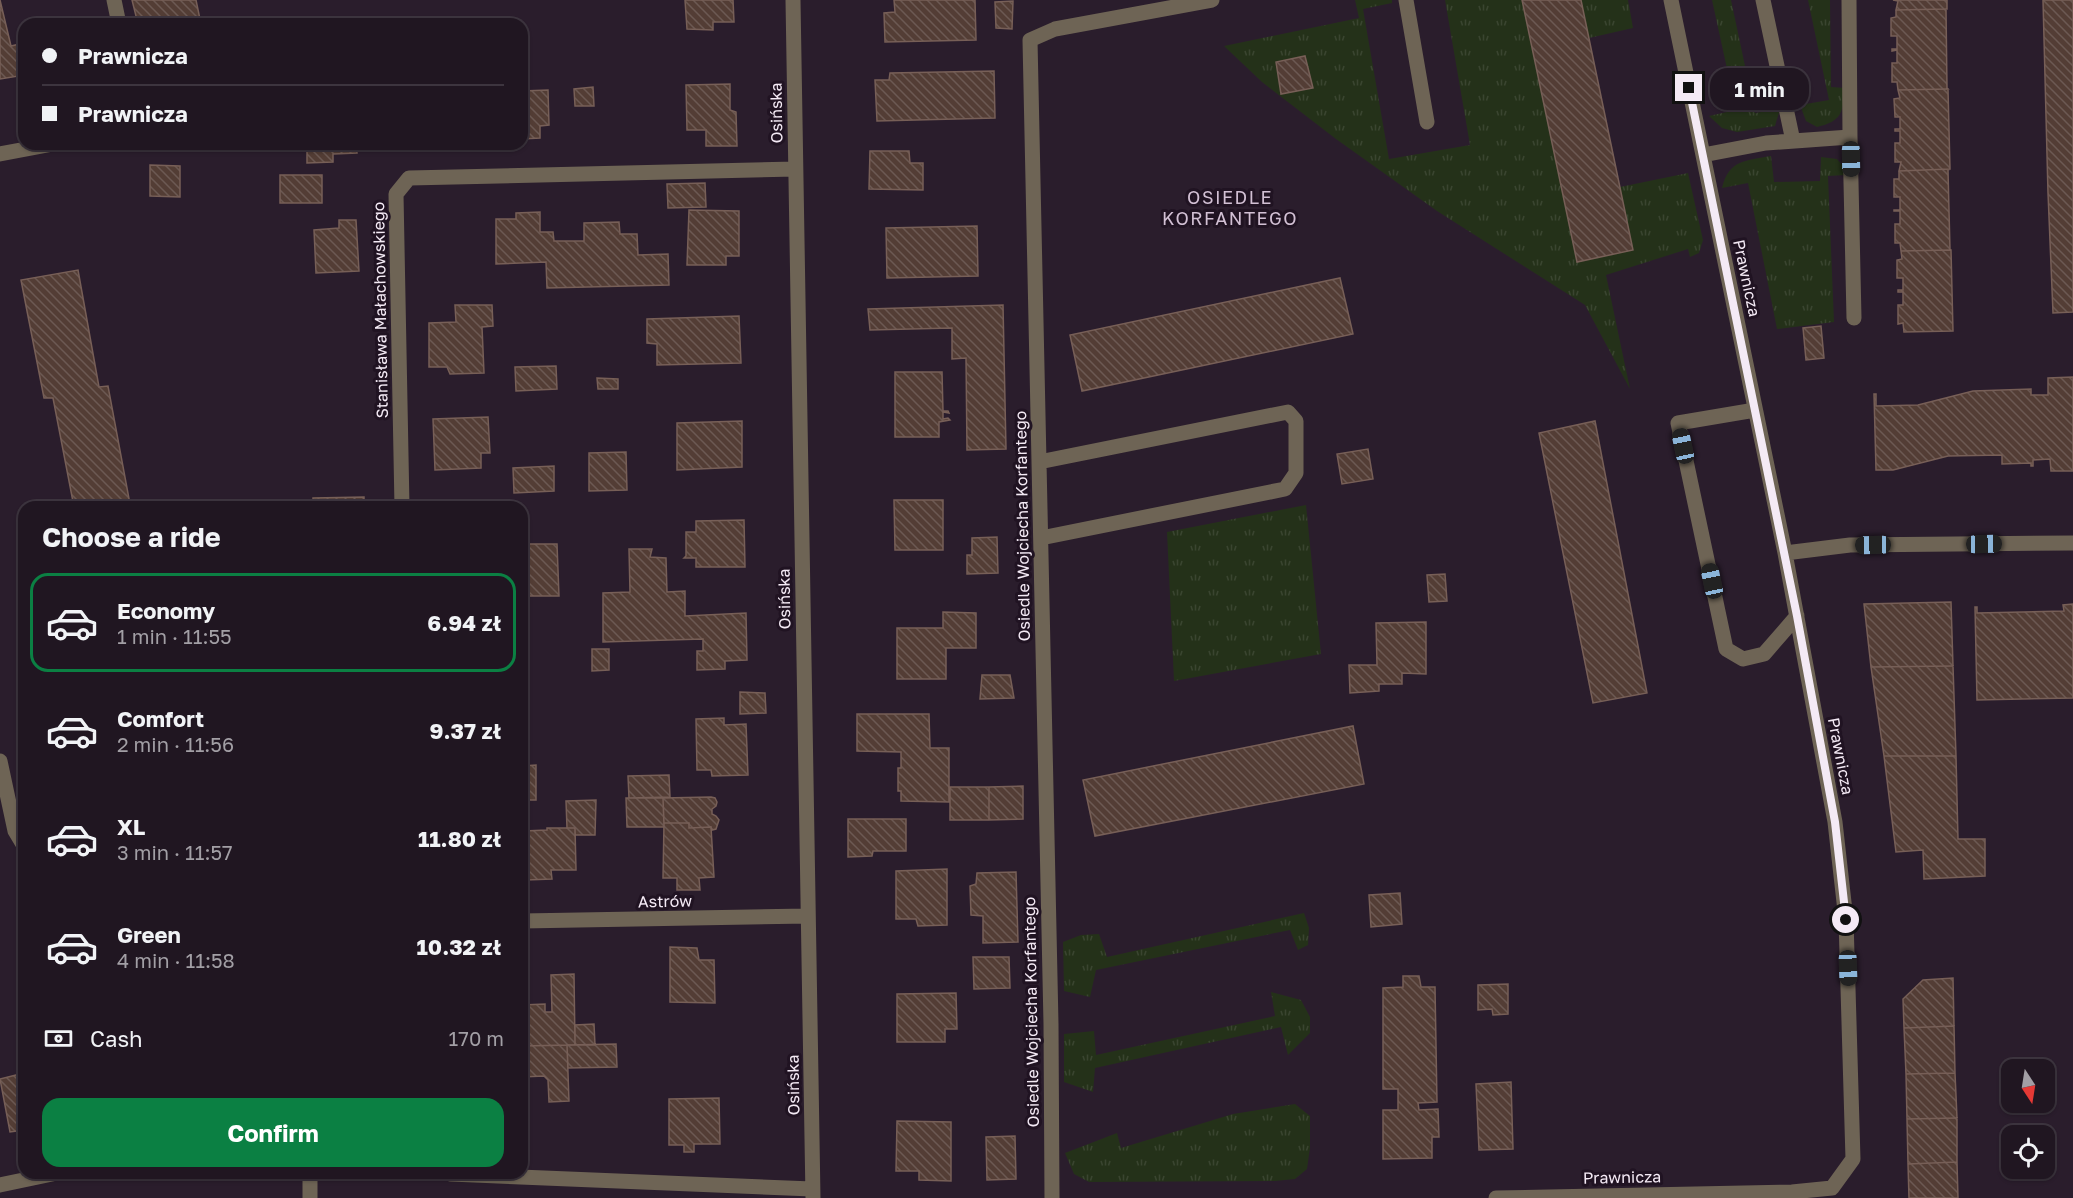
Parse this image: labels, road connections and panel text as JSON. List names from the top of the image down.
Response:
{
  "streets": {
    "street": [
      "Osińska",
      "Prawnicza",
      "Stanisława Małachowskiego",
      "Osiedle Wojciecha Korfantego",
      "Astrów"
    ]
  },
  "crossings": [
    ["Osińska", "Stanisława Małachowskiego"],
    ["Osińska", "Astrów"]
  ],
  "districts": ["OSIEDLE KORFANTEGO"],
  "north": "bottom",
  "page": {
    "banner": ["Prawnicza", "Prawnicza"],
    "bubble": "1 min",
    "heading": "Choose a ride",
    "list": [
      {
        "name": "Economy",
        "note": "1 min · 11:55",
        "value": "6.94 zł"
      },
      {
        "name": "Comfort",
        "note": "2 min · 11:56",
        "value": "9.37 zł"
      },
      {
        "name": "XL",
        "note": "3 min · 11:57",
        "value": "11.80 zł"
      },
      {
        "name": "Green",
        "note": "4 min · 11:58",
        "value": "10.32 zł"
      }
    ],
    "pay": ["Cash", "170 m"],
    "buttons": "Confirm"
  }
}
